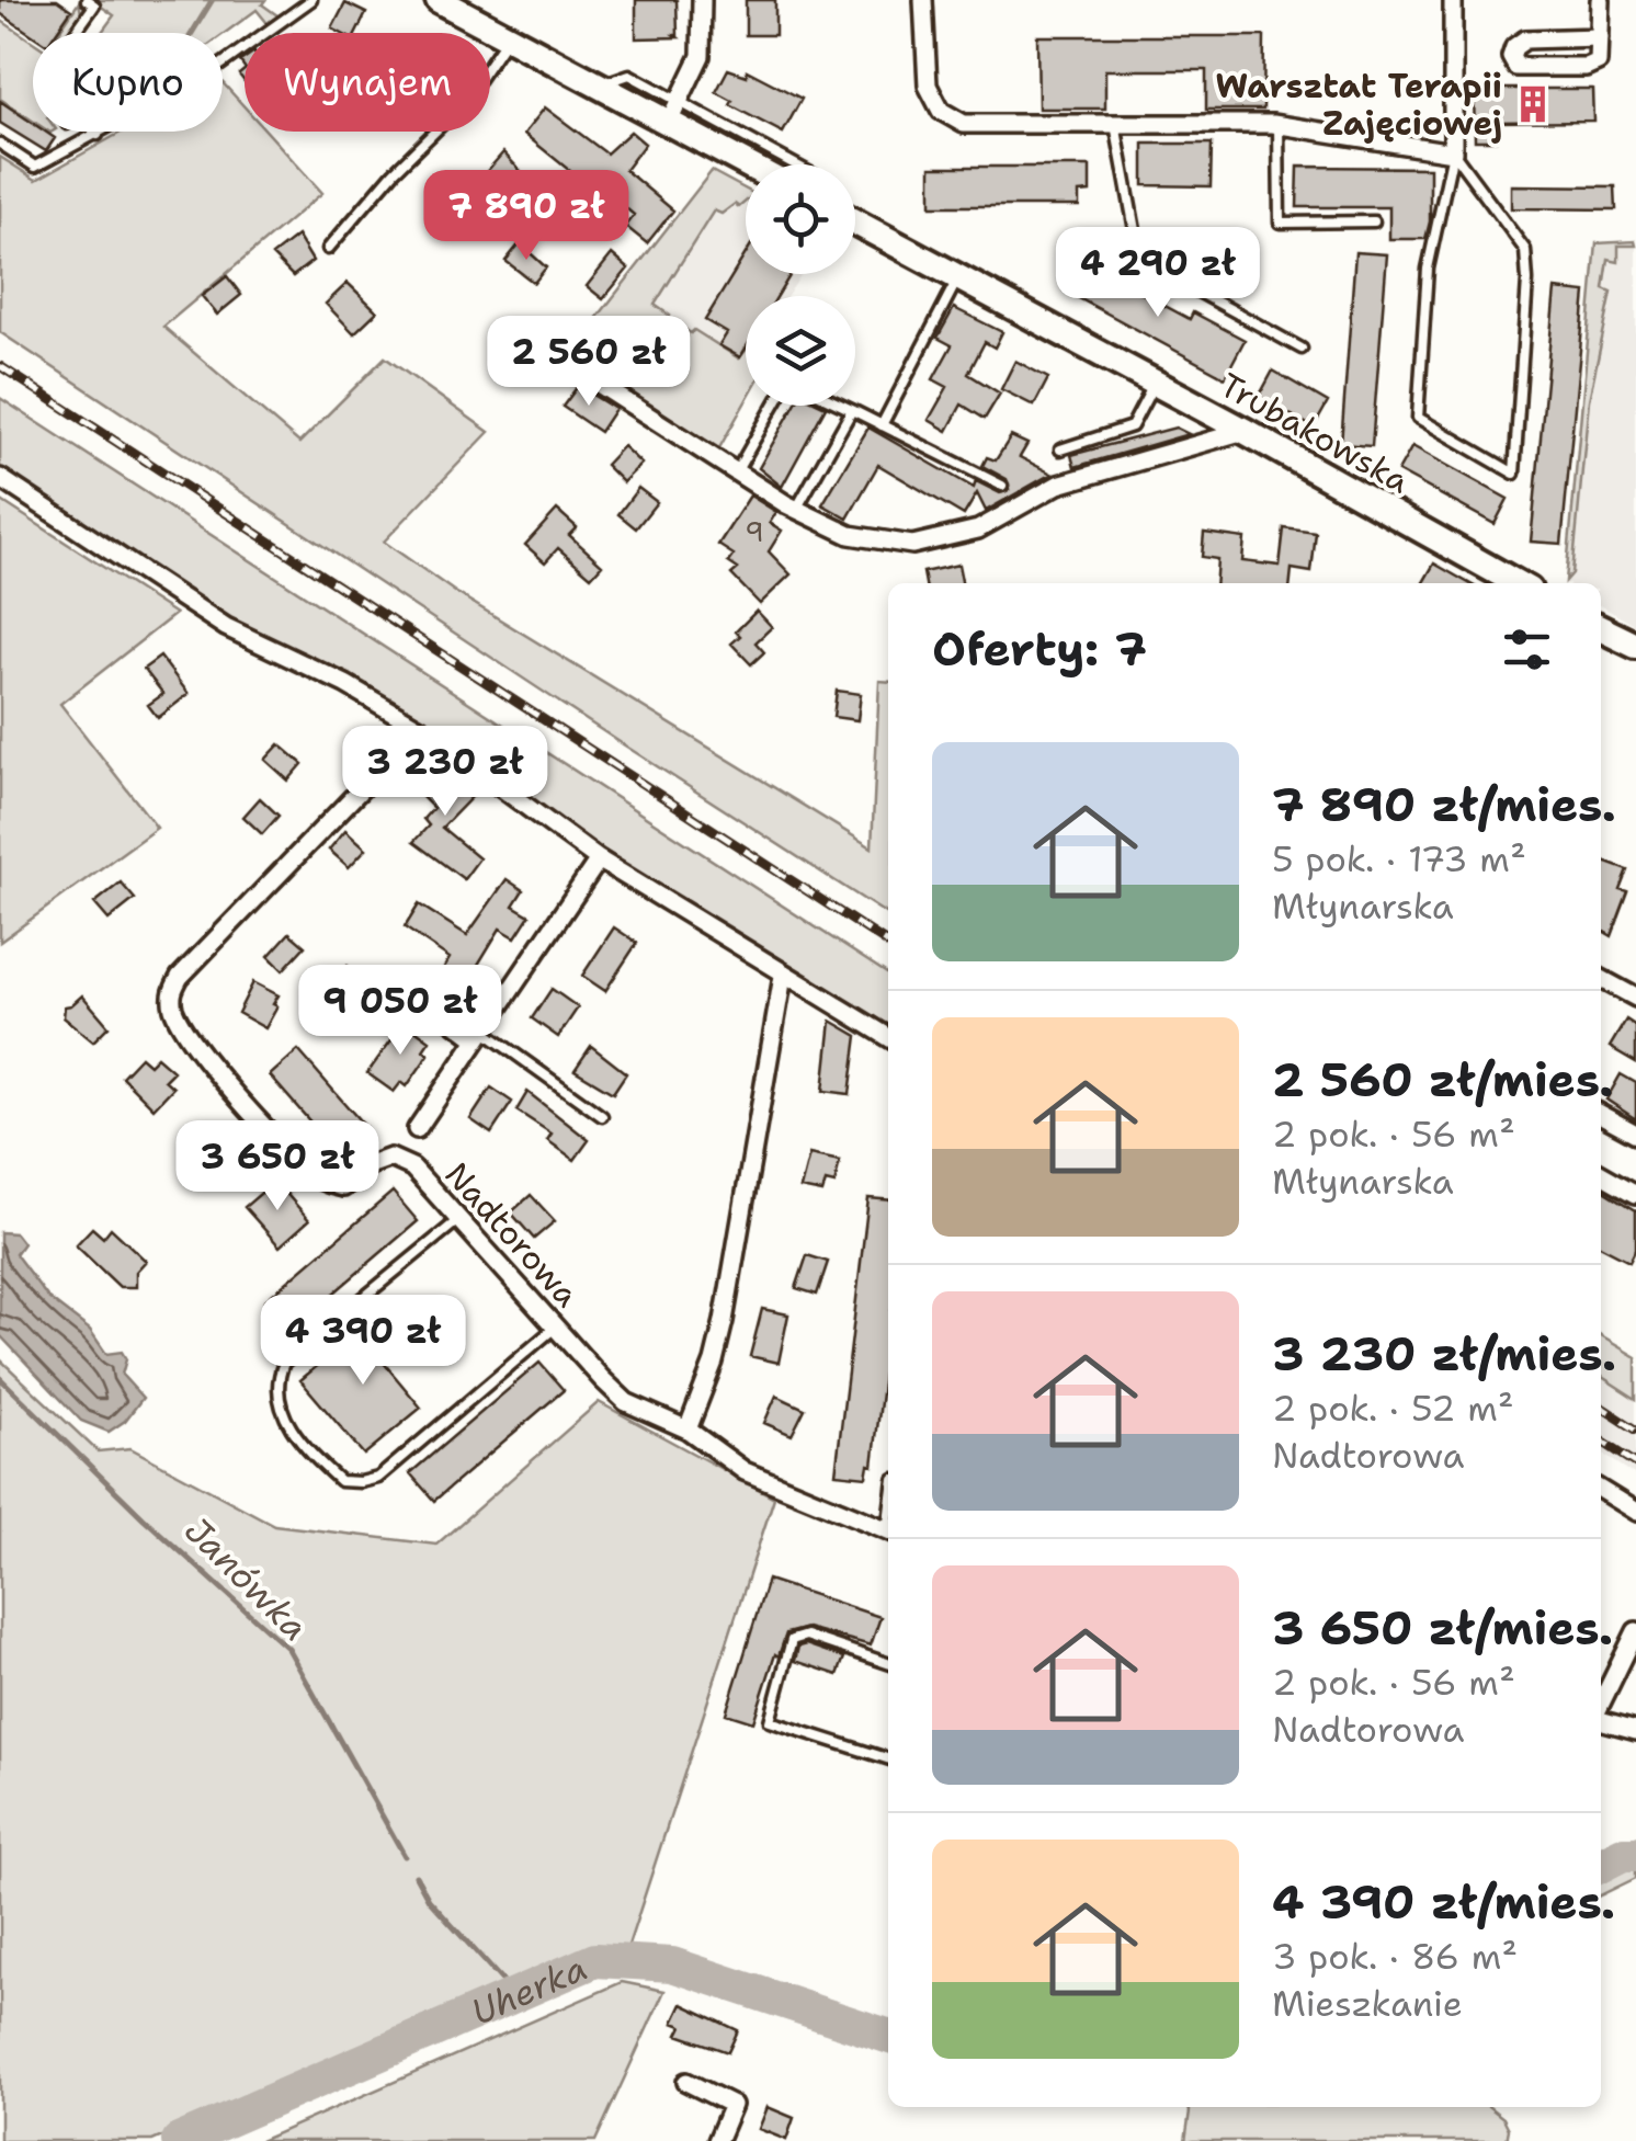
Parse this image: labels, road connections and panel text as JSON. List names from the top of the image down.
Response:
{
  "streets": {
    "street": ["Trubakowska", "Nadtorowa"]
  },
  "water": ["Janówka", "Uherka"],
  "places": {
    "building": ["Warsztat Terapii Zajęciowej"]
  },
  "house_numbers": ["9"],
  "page": {
    "chip": ["Kupno", "Wynajem"],
    "price": [
      "7 890 zł",
      "4 290 zł",
      "2 560 zł",
      "3 230 zł",
      "9 050 zł",
      "3 650 zł",
      "4 390 zł"
    ],
    "heading": "Oferty: 7",
    "list": [
      {
        "name": "7 890 zł/mies.",
        "note": "5 pok. · 173 m² · Młynarska"
      },
      {
        "name": "2 560 zł/mies.",
        "note": "2 pok. · 56 m² · Młynarska"
      },
      {
        "name": "3 230 zł/mies.",
        "note": "2 pok. · 52 m² · Nadtorowa"
      },
      {
        "name": "3 650 zł/mies.",
        "note": "2 pok. · 56 m² · Nadtorowa"
      },
      {
        "name": "4 390 zł/mies.",
        "note": "3 pok. · 86 m² · Mieszkanie"
      }
    ]
  }
}
